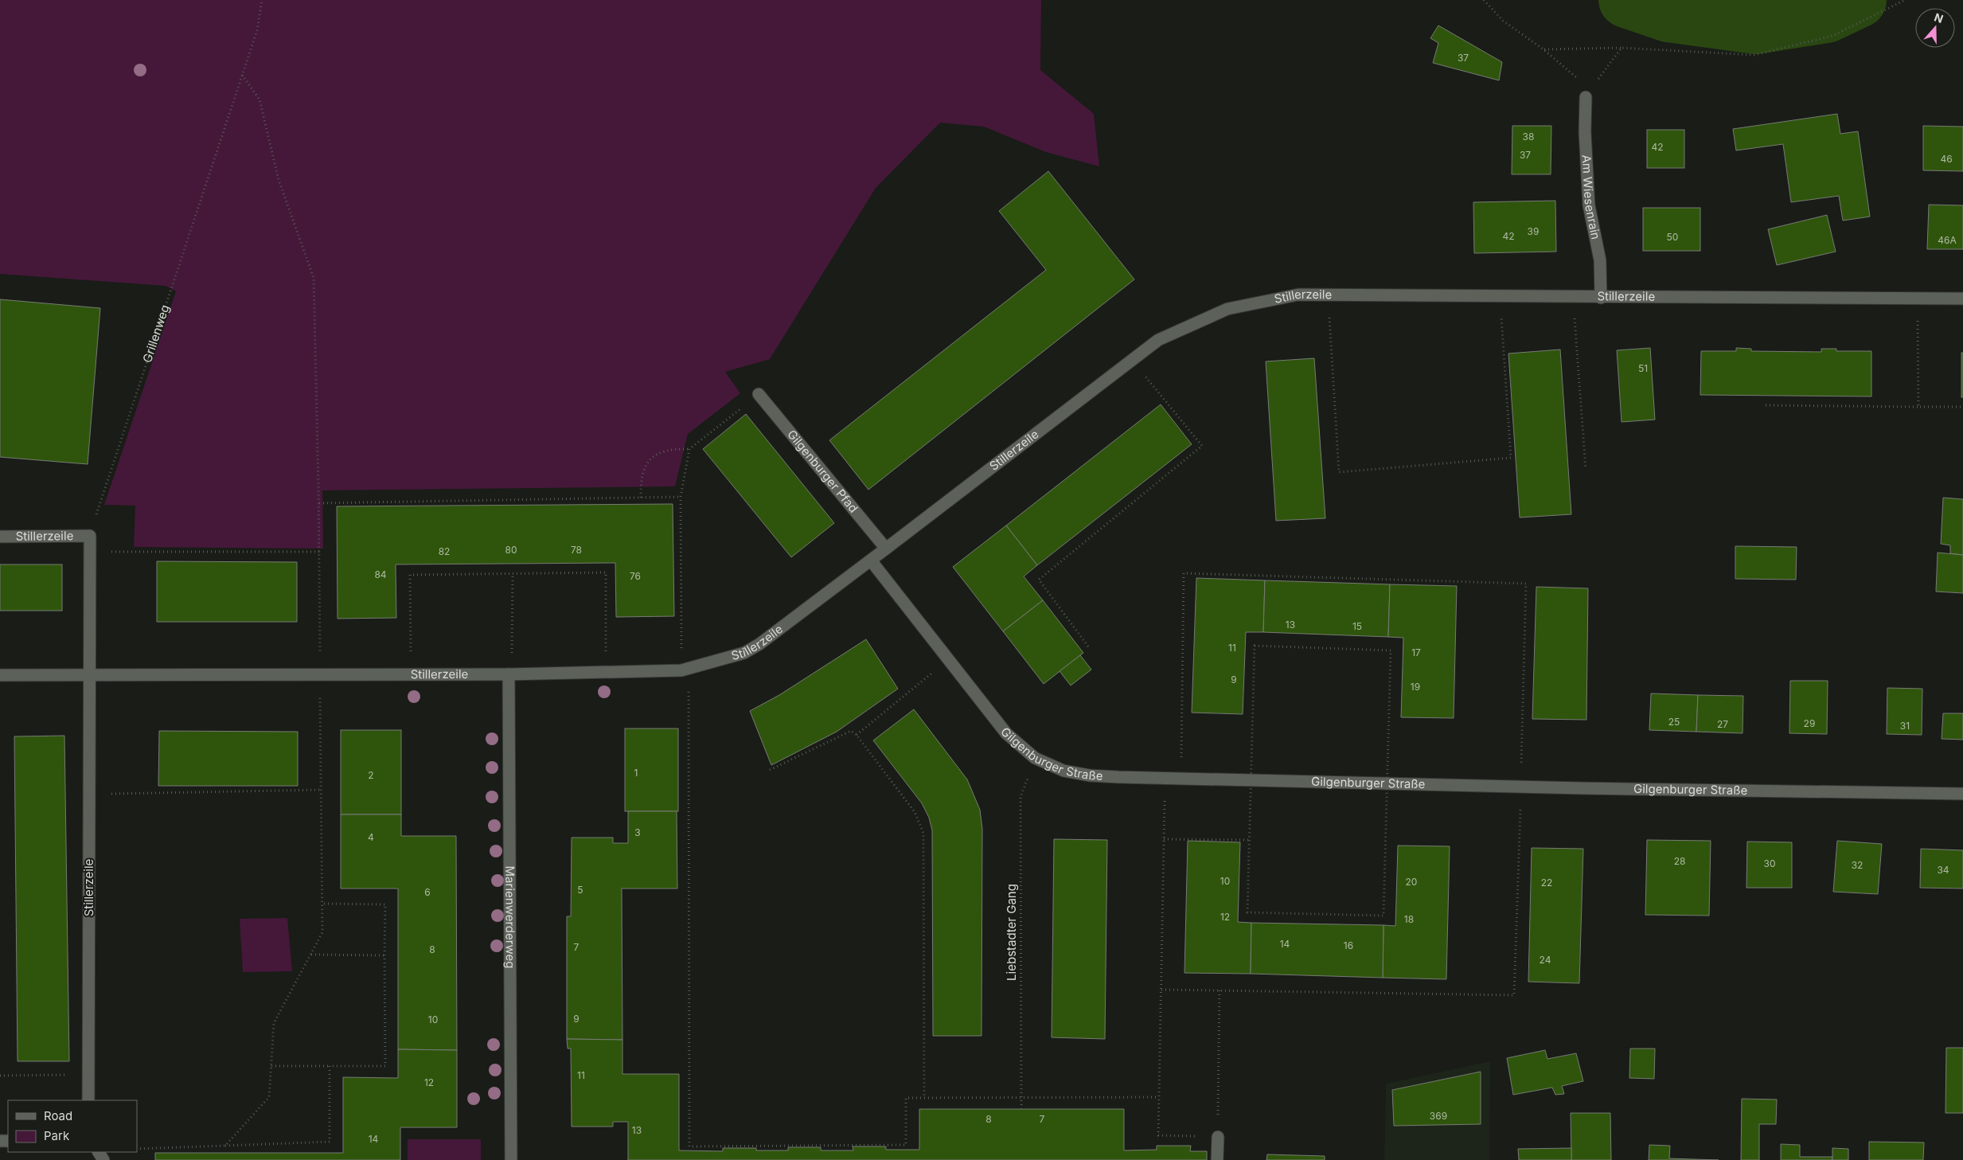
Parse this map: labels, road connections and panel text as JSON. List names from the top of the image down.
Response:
{
  "streets": {
    "street": [
      "Am Wiesenrain",
      "Stillerzeile",
      "Gilgenburger Pfad",
      "Gilgenburger Straße",
      "Marienwerderweg"
    ],
    "path": ["Grillenweg", "Liebstadter Gang"]
  },
  "crossings": [
    ["Am Wiesenrain", "Stillerzeile"],
    ["Stillerzeile", "Grillenweg"],
    ["Stillerzeile", "Gilgenburger Pfad"],
    ["Stillerzeile", "Gilgenburger Straße"],
    ["Stillerzeile", "Marienwerderweg"],
    ["Gilgenburger Straße", "Liebstadter Gang"]
  ],
  "house_numbers": [
    "37",
    "38",
    "42",
    "37",
    "46",
    "39",
    "42",
    "50",
    "46A",
    "51",
    "80",
    "78",
    "82",
    "84",
    "76",
    "13",
    "15",
    "11",
    "17",
    "9",
    "19",
    "25",
    "29",
    "27",
    "31",
    "1",
    "2",
    "3",
    "4",
    "28",
    "30",
    "32",
    "34",
    "10",
    "20",
    "22",
    "5",
    "6",
    "12",
    "18",
    "14",
    "16",
    "7",
    "8",
    "24",
    "9",
    "10",
    "11",
    "12",
    "369",
    "8",
    "7",
    "13",
    "14"
  ],
  "legend": ["Road", "Park"],
  "north": "top"
}
